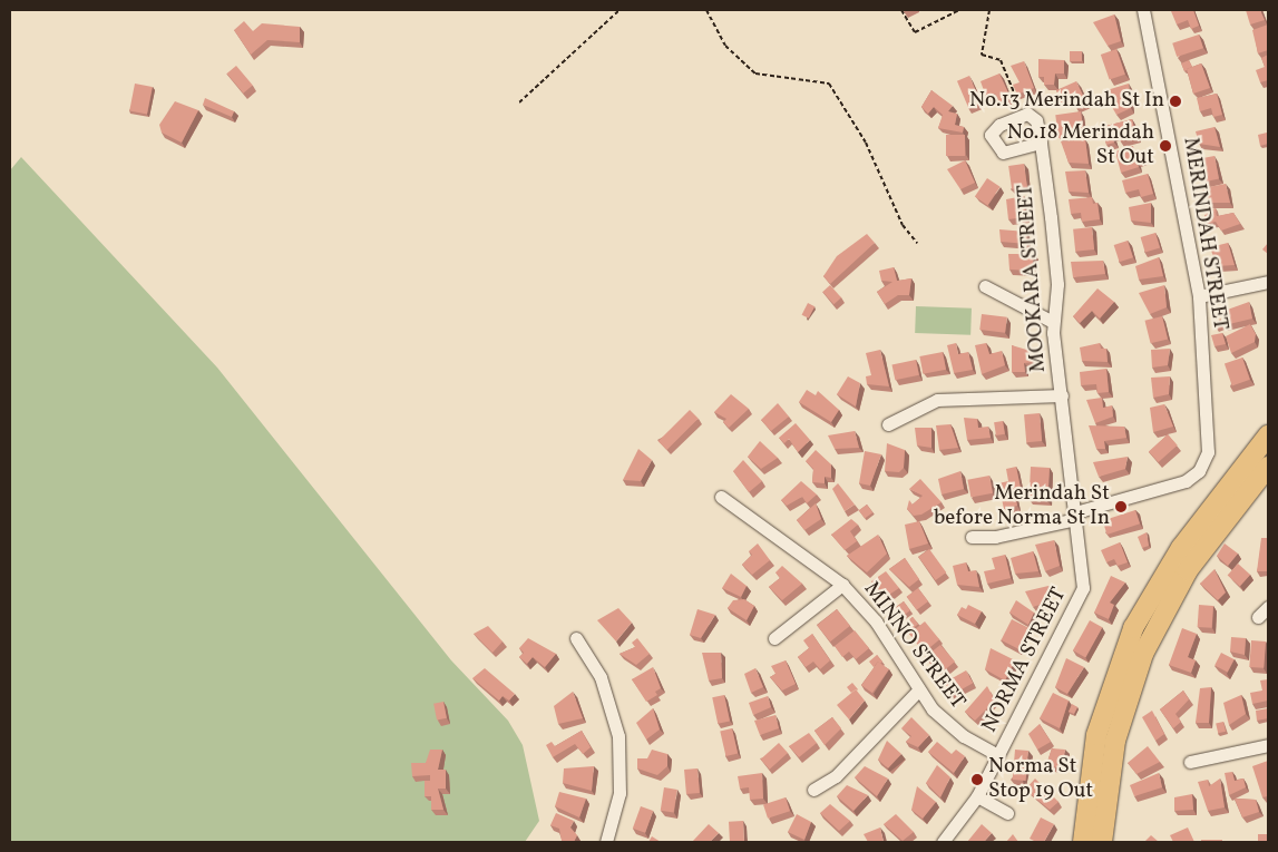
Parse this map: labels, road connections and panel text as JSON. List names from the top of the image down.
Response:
{
  "streets": {
    "street": [
      "MERINDAH STREET",
      "MOOKARA STREET",
      "MINNO STREET",
      "NORMA STREET"
    ]
  },
  "crossings": [
    ["MERINDAH STREET", "MOOKARA STREET"],
    ["MERINDAH STREET", "NORMA STREET"],
    ["MOOKARA STREET", "NORMA STREET"],
    ["MINNO STREET", "NORMA STREET"]
  ],
  "places": [
    "No.13 Merindah St In",
    "No.18 Merindah St Out",
    "Merindah St before Norma St In",
    "Norma St Stop 19 Out"
  ]
}
